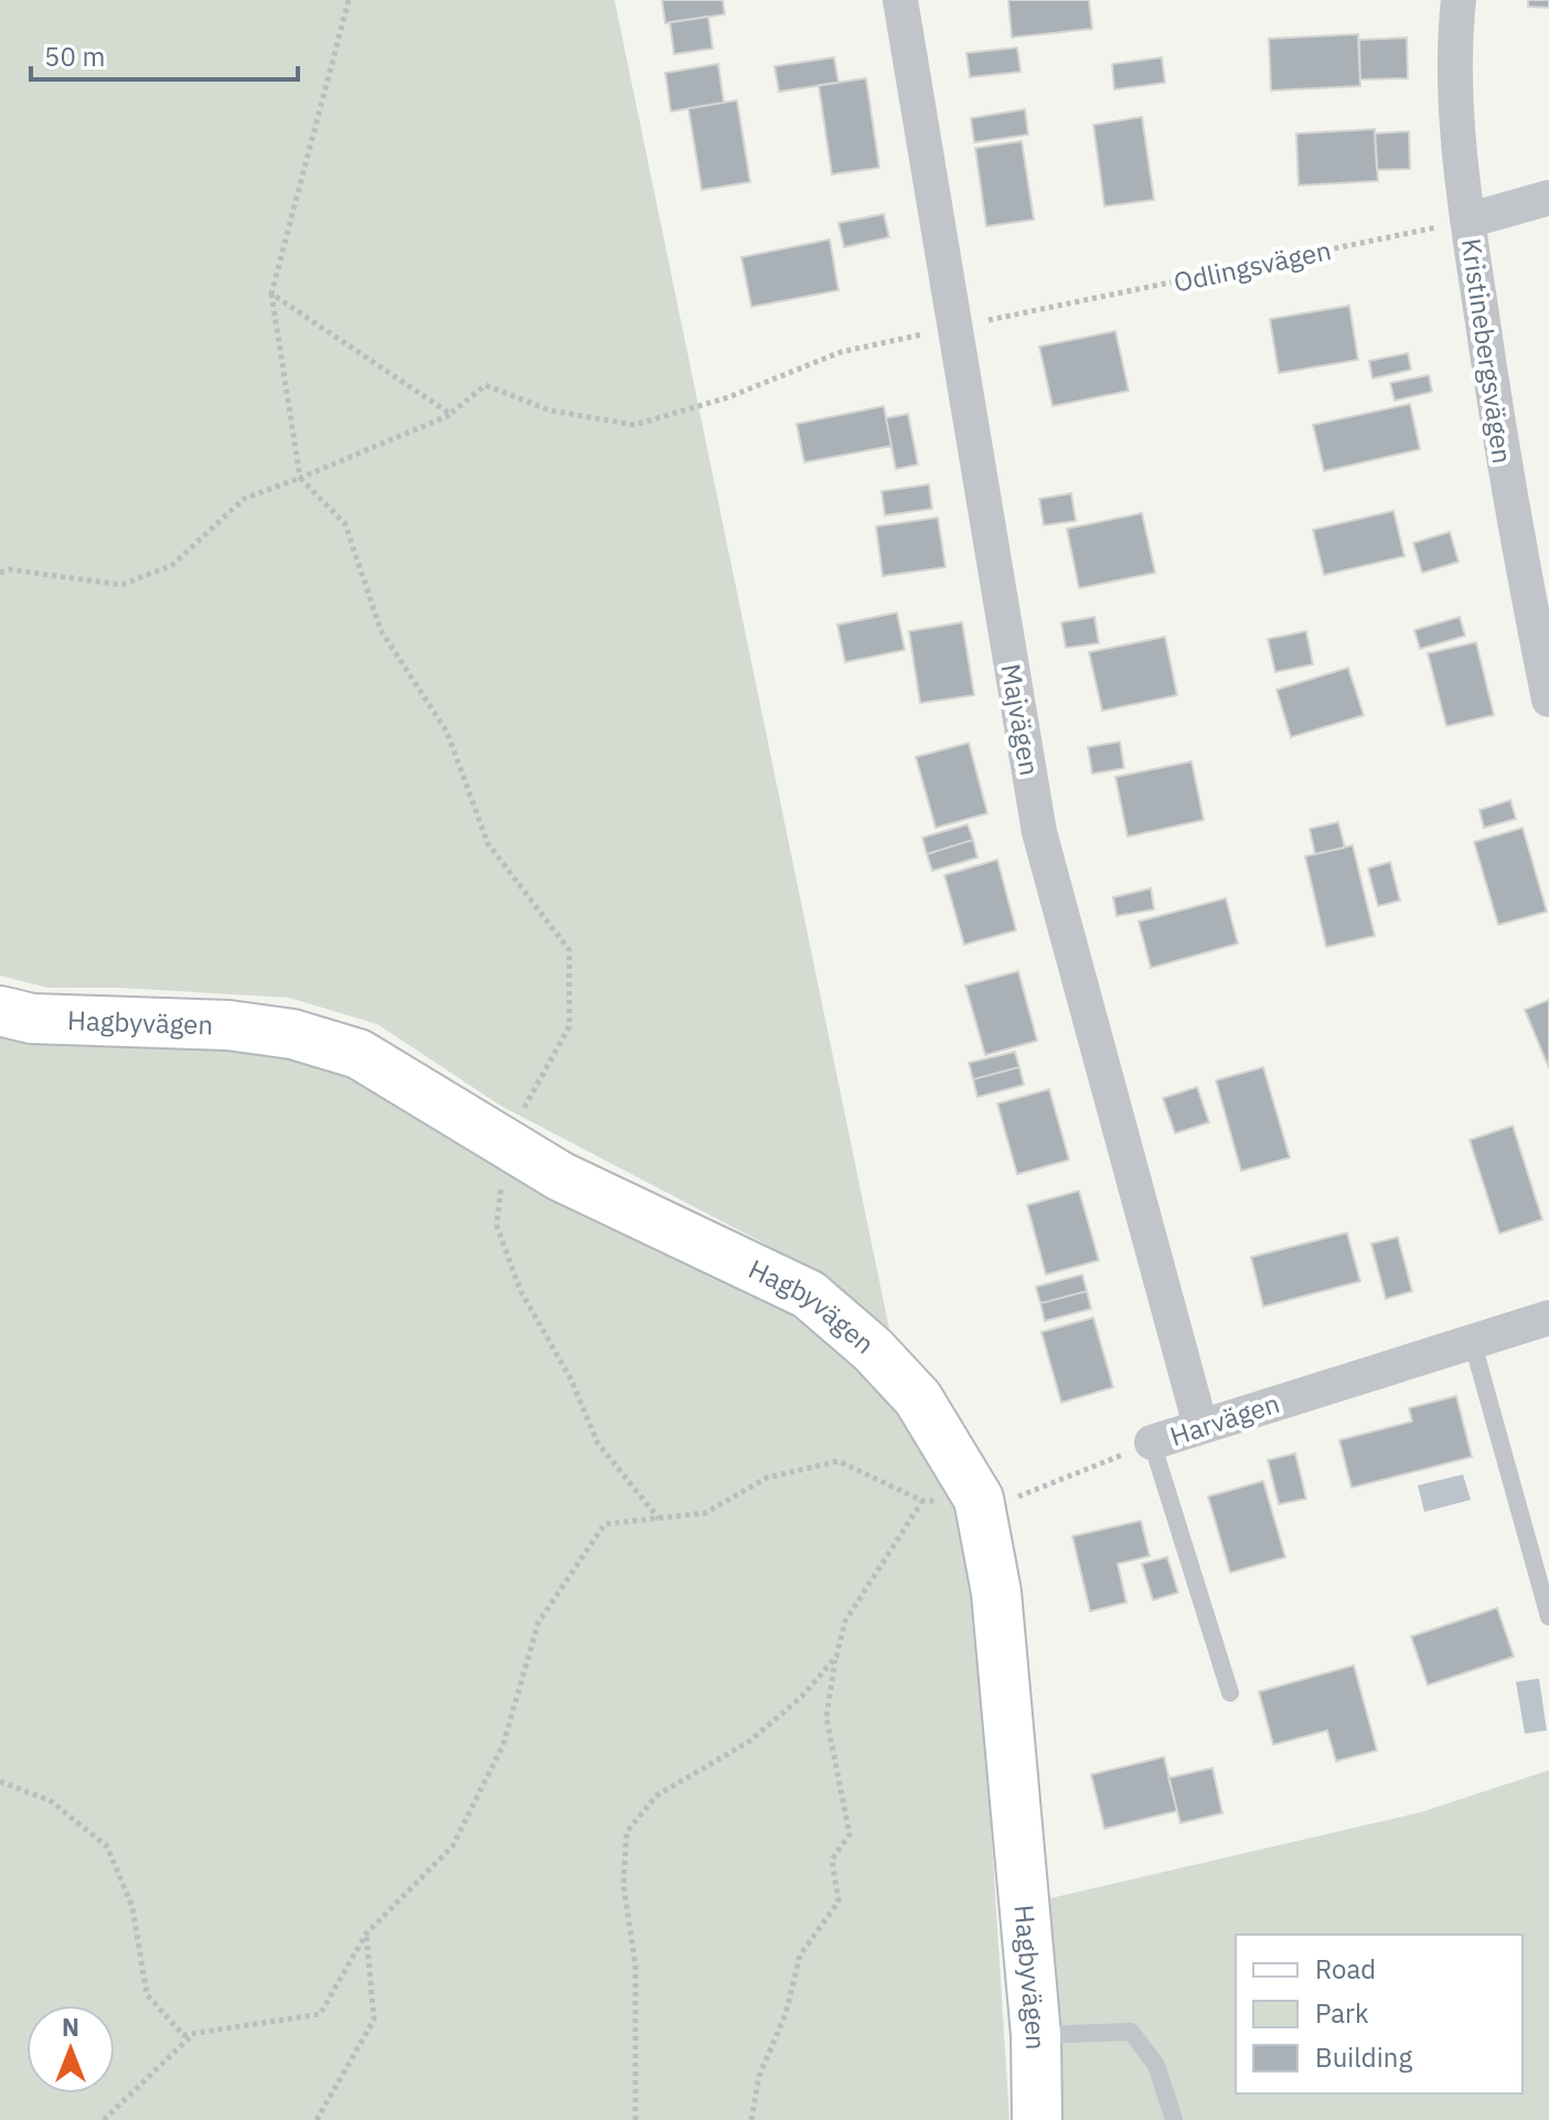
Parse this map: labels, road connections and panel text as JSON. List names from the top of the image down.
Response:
{
  "streets": {
    "street": [
      "Kristinebergsvägen",
      "Majvägen",
      "Hagbyvägen",
      "Harvägen"
    ],
    "path": ["Odlingsvägen"]
  },
  "crossings": [
    ["Odlingsvägen", "Kristinebergsvägen"],
    ["Odlingsvägen", "Majvägen"],
    ["Majvägen", "Harvägen"]
  ],
  "legend": ["Road", "Park", "Building"],
  "scale_bar": "50 m",
  "north": "top"
}
